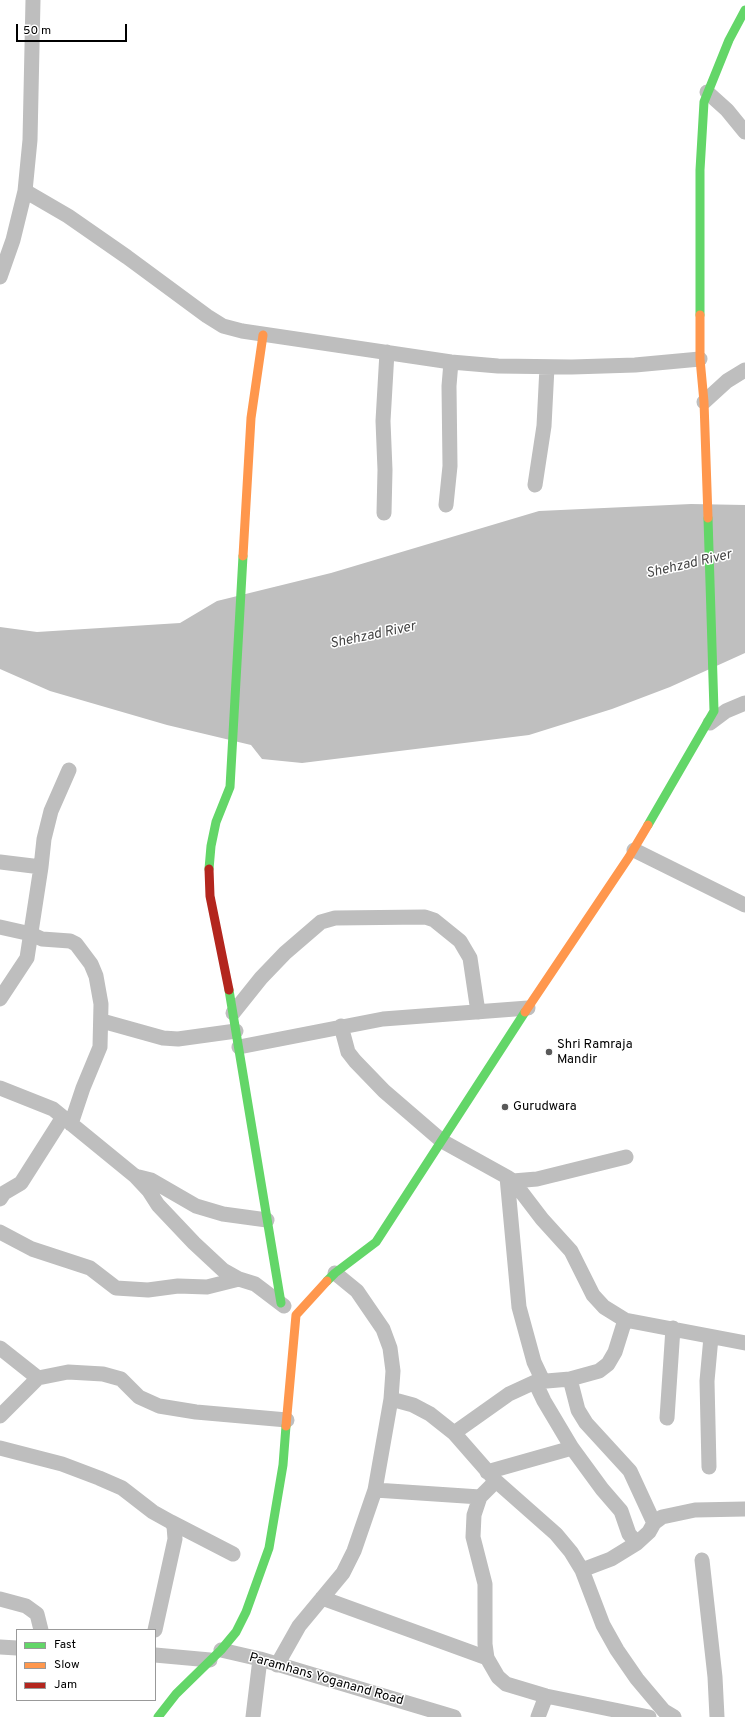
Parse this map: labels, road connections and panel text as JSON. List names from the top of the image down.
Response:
{
  "streets": {
    "street": ["Paramhans Yoganand Road"]
  },
  "water": ["Shehzad River"],
  "places": ["Shri Ramraja Mandir", "Gurudwara"],
  "legend": ["Fast", "Slow", "Jam"],
  "scale_bar": "50 m"
}
